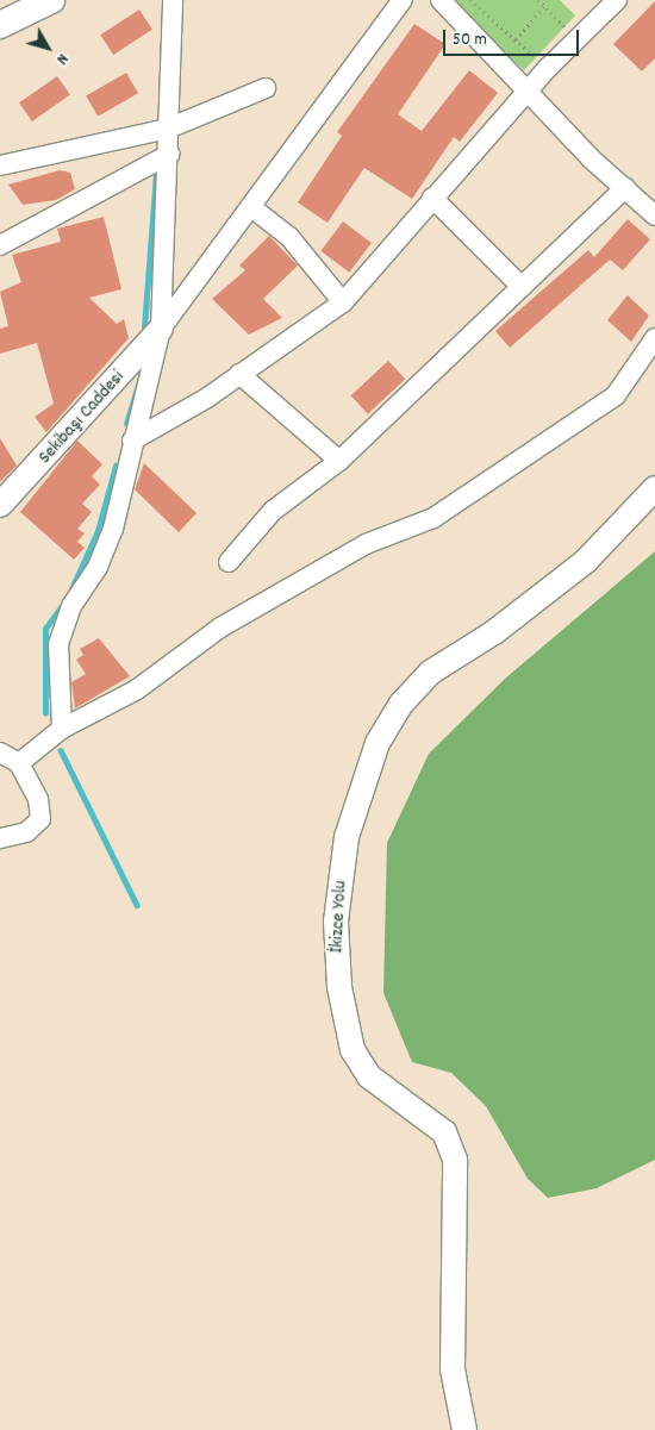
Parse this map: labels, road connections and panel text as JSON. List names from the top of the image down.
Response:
{
  "streets": {
    "street": ["Sekibaşı Caddesi", "İkizce Yolu"]
  },
  "scale_bar": "50 m",
  "north": "bottom right"
}
